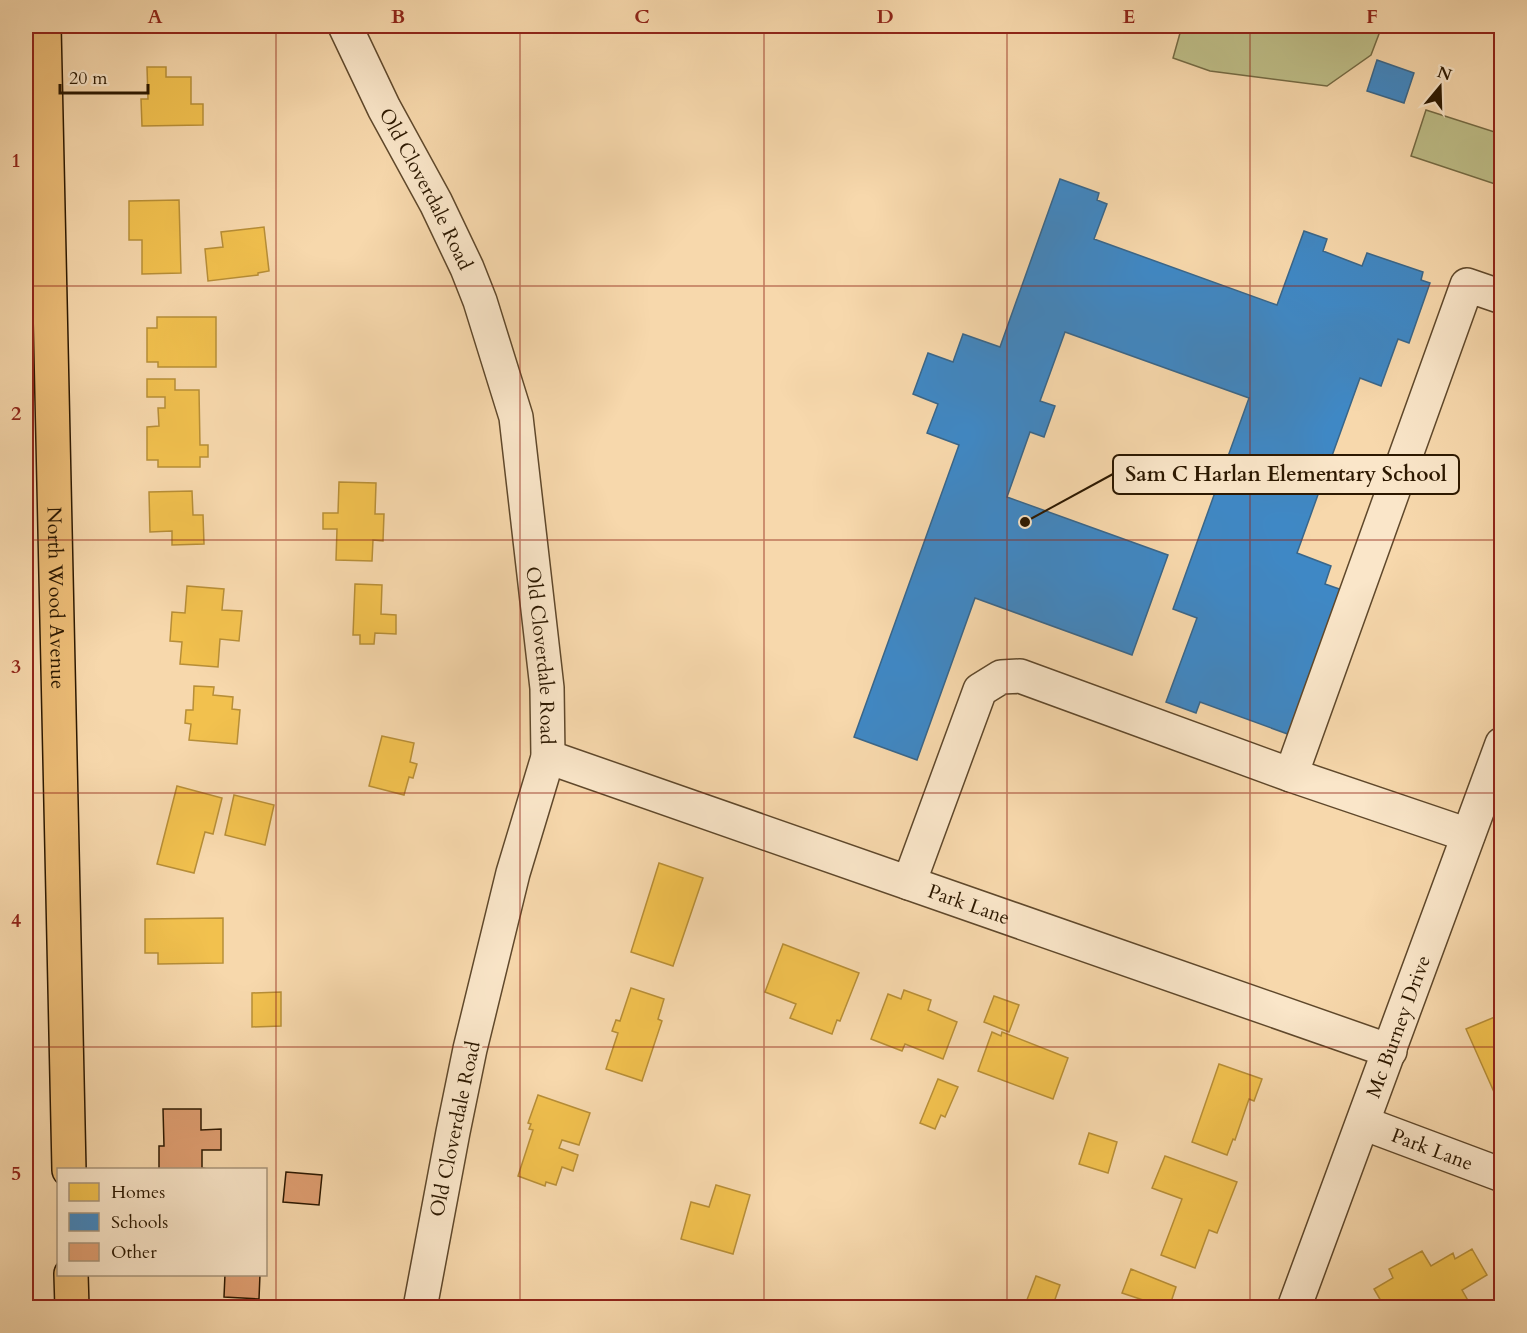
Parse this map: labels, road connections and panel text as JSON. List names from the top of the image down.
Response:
{
  "streets": {
    "main road": ["North Wood Avenue"],
    "street": ["Old Cloverdale Road", "Park Lane", "Mc Burney Drive"]
  },
  "crossings": [
    ["Old Cloverdale Road", "Park Lane"],
    ["Park Lane", "Mc Burney Drive"]
  ],
  "places": ["Sam C Harlan Elementary School"],
  "legend": ["Homes", "Schools", "Other"],
  "scale_bar": "20 m",
  "north": "top",
  "grid": {
    "columns": [
      "A",
      "B",
      "C",
      "D",
      "E",
      "F"
    ],
    "rows": [
      "1",
      "2",
      "3",
      "4",
      "5"
    ]
  }
}
